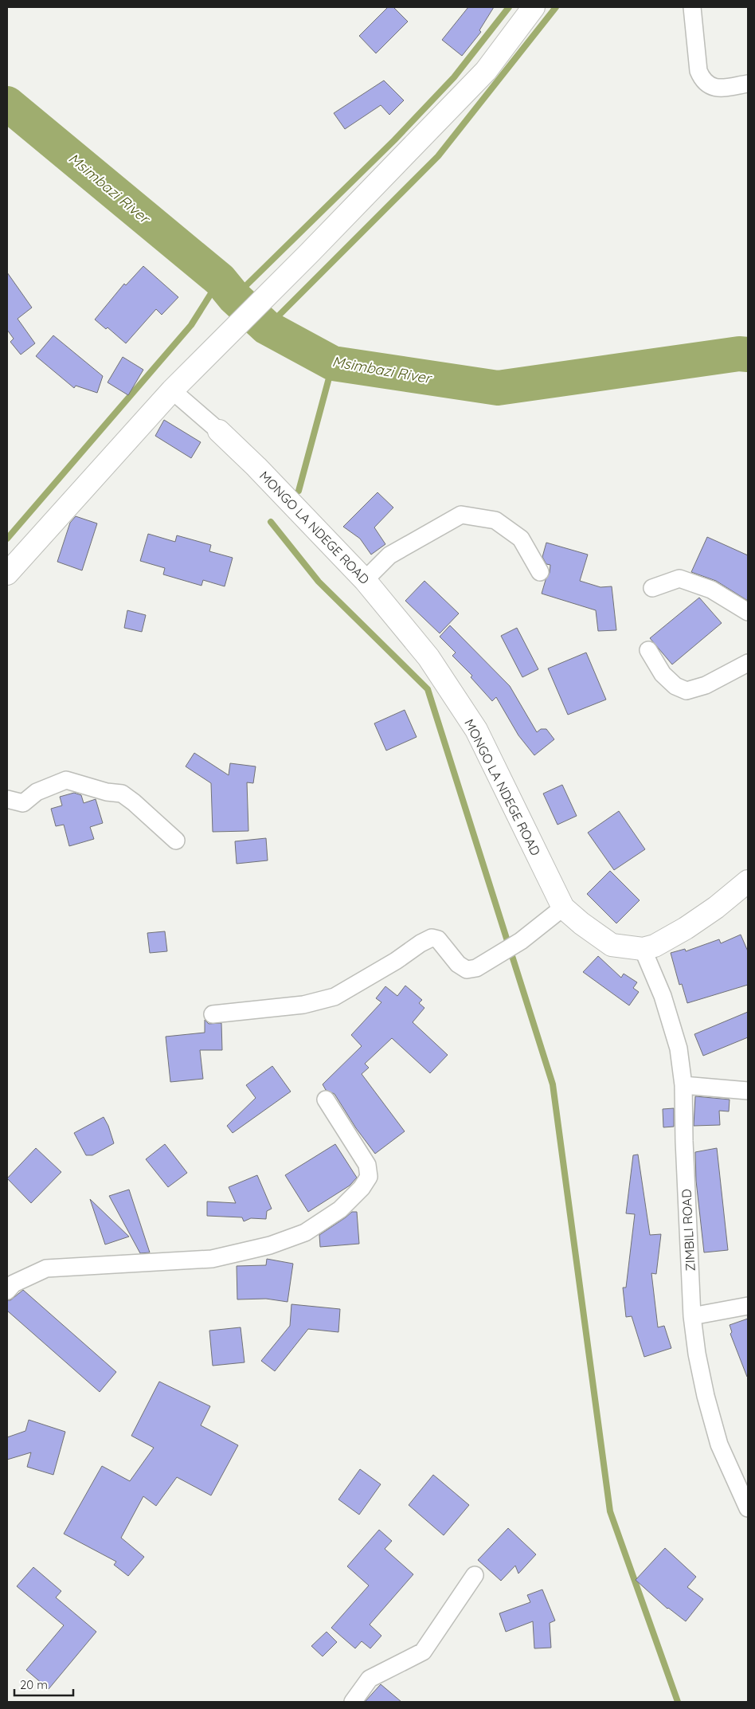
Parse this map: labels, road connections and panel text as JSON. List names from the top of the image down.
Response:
{
  "streets": {
    "street": ["MONGO LA NDEGE ROAD", "ZIMBILI ROAD"]
  },
  "crossings": [
    ["MONGO LA NDEGE ROAD", "ZIMBILI ROAD"]
  ],
  "water": ["Msimbazi River"],
  "scale_bar": "20 m"
}
